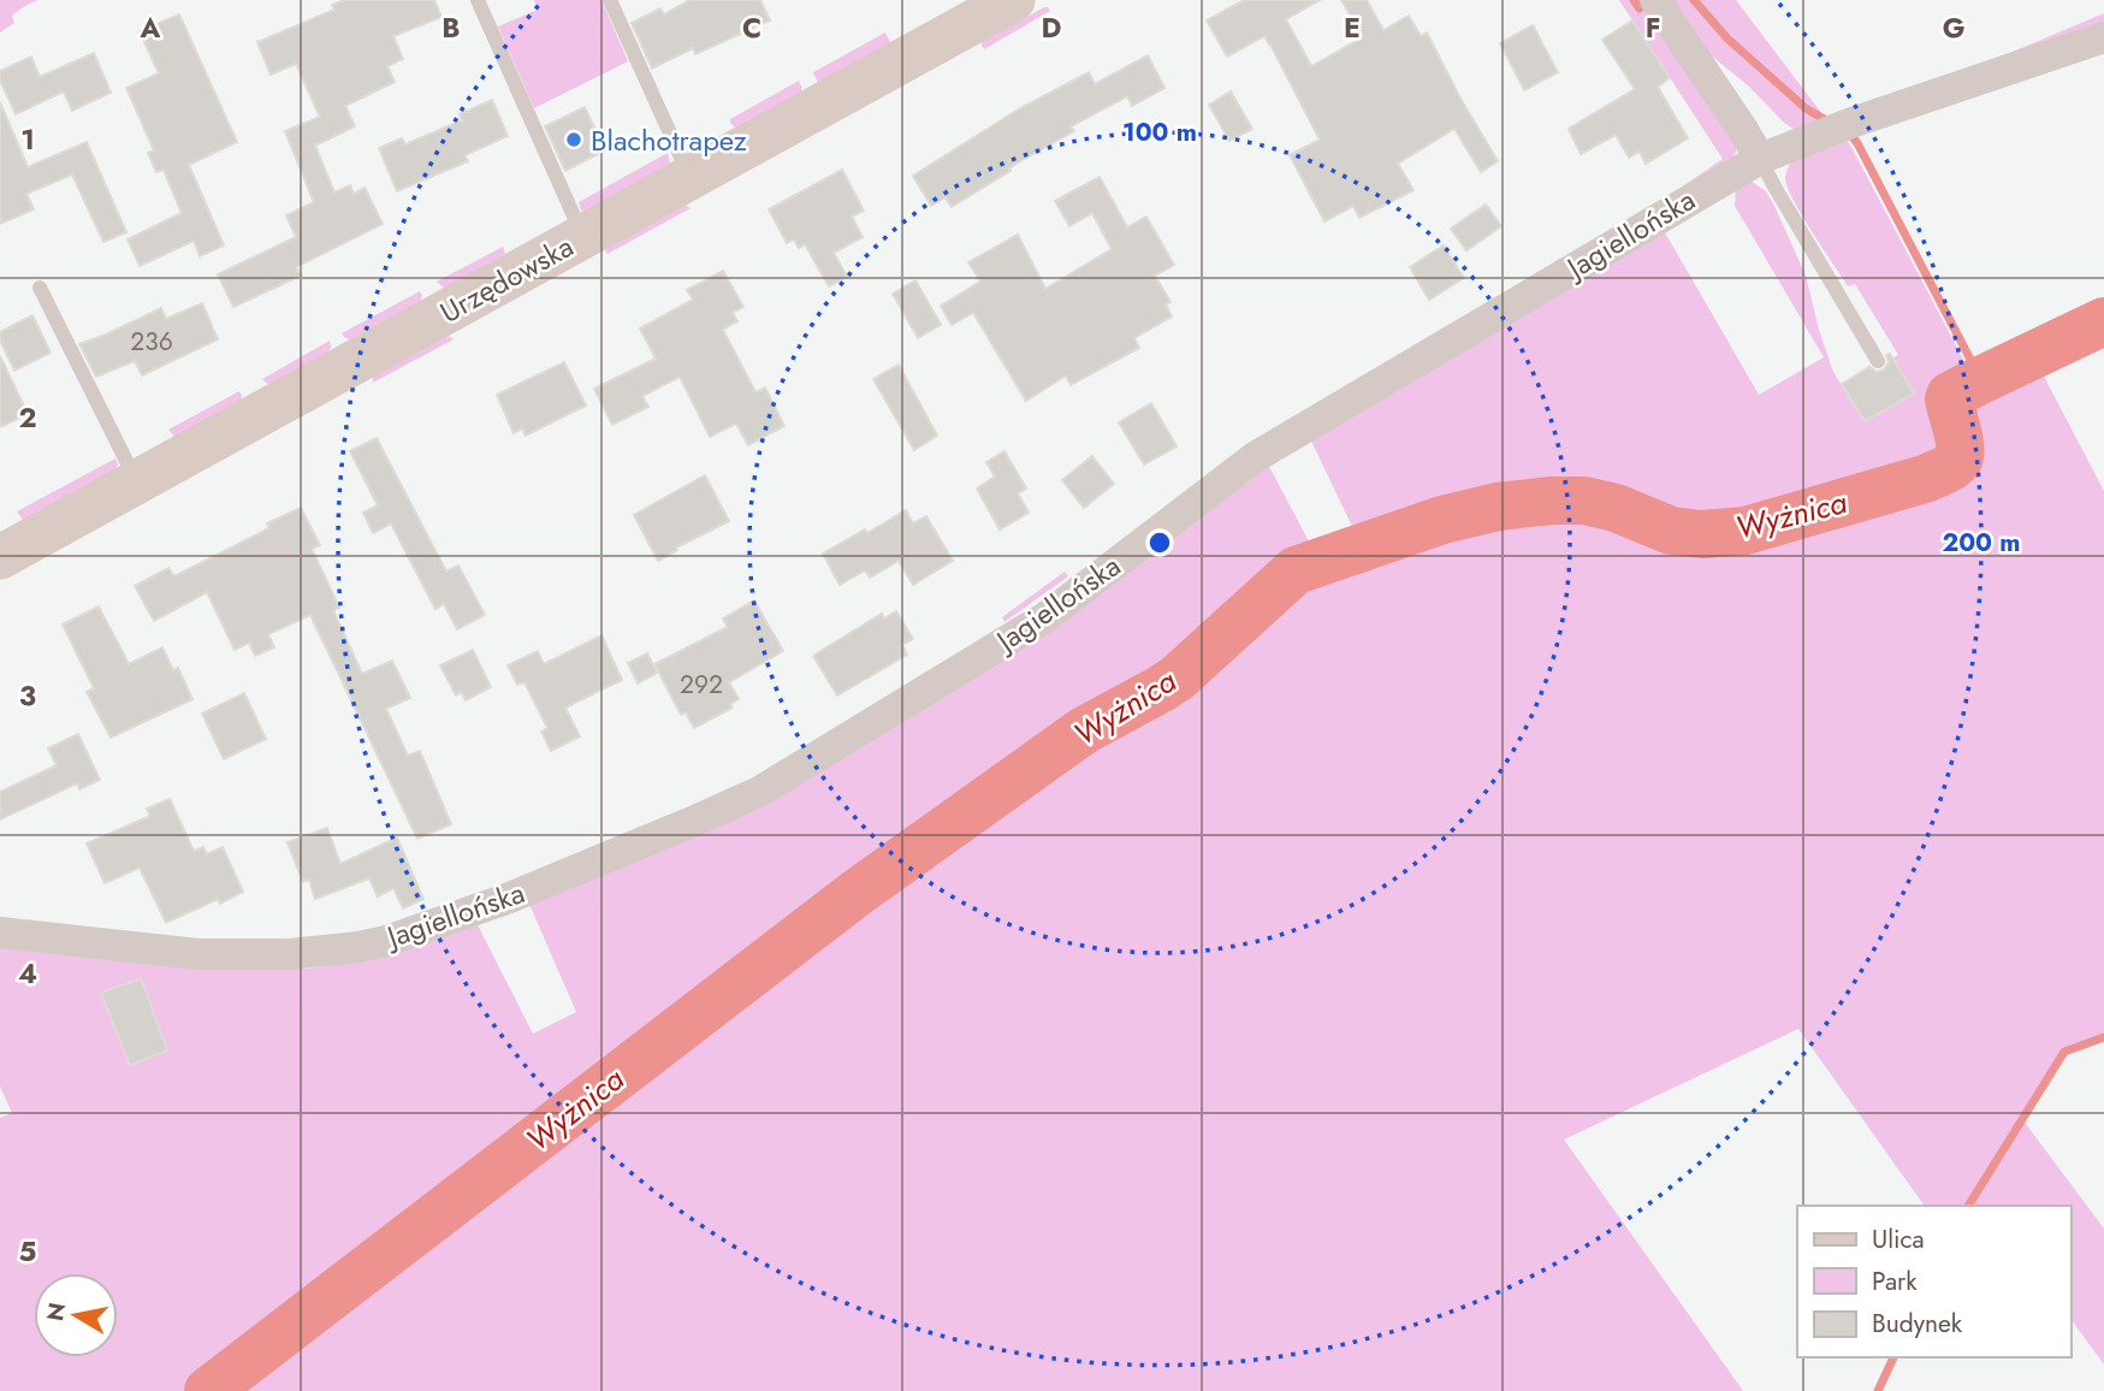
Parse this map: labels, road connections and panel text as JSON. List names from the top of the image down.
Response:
{
  "streets": {
    "street": ["Jagiellońska", "Urzędowska"]
  },
  "water": ["Wyżnica"],
  "places": ["Blachotrapez"],
  "house_numbers": ["236", "292"],
  "legend": ["Ulica", "Park", "Budynek"],
  "north": "left",
  "grid": {
    "columns": [
      "A",
      "B",
      "C",
      "D",
      "E",
      "F",
      "G"
    ],
    "rows": [
      "1",
      "2",
      "3",
      "4",
      "5"
    ]
  },
  "rings": ["100 m", "200 m"]
}
